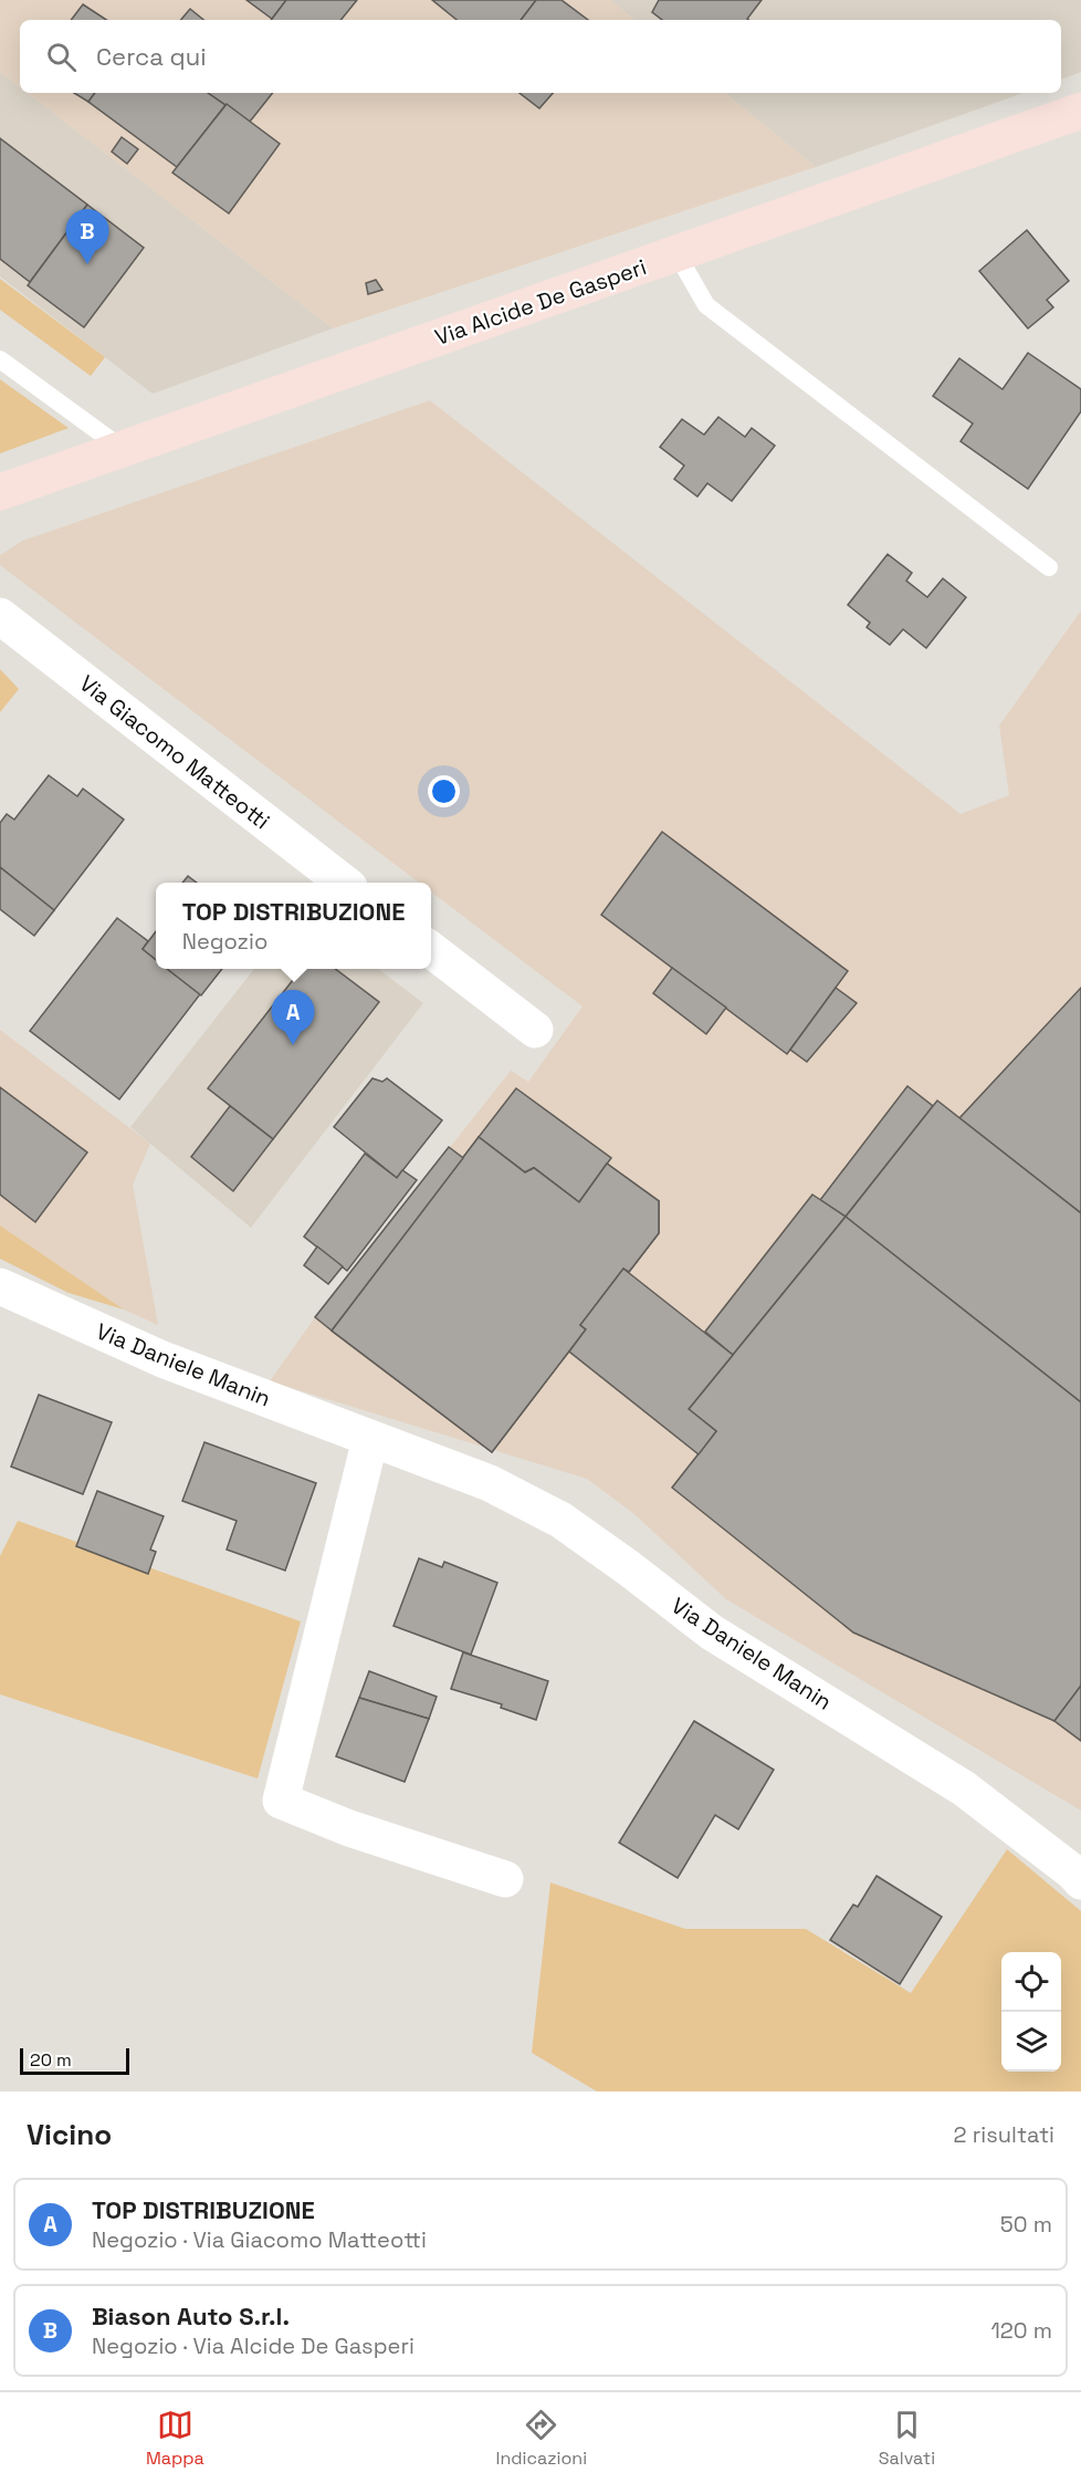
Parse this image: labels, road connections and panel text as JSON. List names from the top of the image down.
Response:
{
  "streets": {
    "main road": ["Via Alcide De Gasperi"],
    "street": ["Via Giacomo Matteotti", "Via Daniele Manin"]
  },
  "scale_bar": "20 m",
  "page": {
    "search": "Cerca qui",
    "pins": ["B", "A"],
    "popup": ["TOP DISTRIBUZIONE", "Negozio"],
    "scale": "20 m",
    "heading": ["Vicino", "2 risultati"],
    "list": [
      {
        "mark": "A",
        "name": "TOP DISTRIBUZIONE",
        "note": "Negozio · Via Giacomo Matteotti",
        "value": "50 m"
      },
      {
        "mark": "B",
        "name": "Biason Auto S.r.l.",
        "note": "Negozio · Via Alcide De Gasperi",
        "value": "120 m"
      }
    ],
    "nav": ["Mappa", "Indicazioni", "Salvati"]
  }
}
